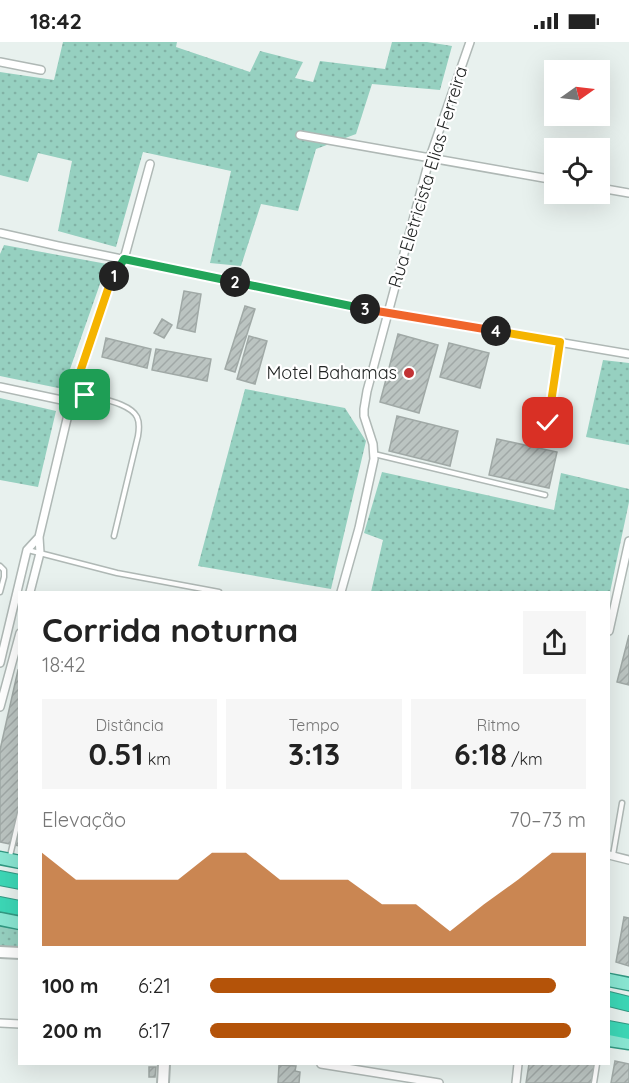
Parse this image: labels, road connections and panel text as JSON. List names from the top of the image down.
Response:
{
  "streets": {
    "street": ["Rua Eletricista Elias Ferreira"]
  },
  "places": ["Motel Bahamas"],
  "north": "right",
  "page": {
    "status": "18:42",
    "pins": [
      "1",
      "2",
      "3",
      "4"
    ],
    "heading": ["Corrida noturna", "18:42"],
    "stats": [
      ["Distância", "0.51 km"],
      ["Tempo", "3:13"],
      ["Ritmo", "6:18 /km"]
    ],
    "chart": ["Elevação", "70–73 m"],
    "list": [
      {
        "name": "100 m",
        "note": "6:21"
      },
      {
        "name": "200 m",
        "note": "6:17"
      }
    ]
  }
}
